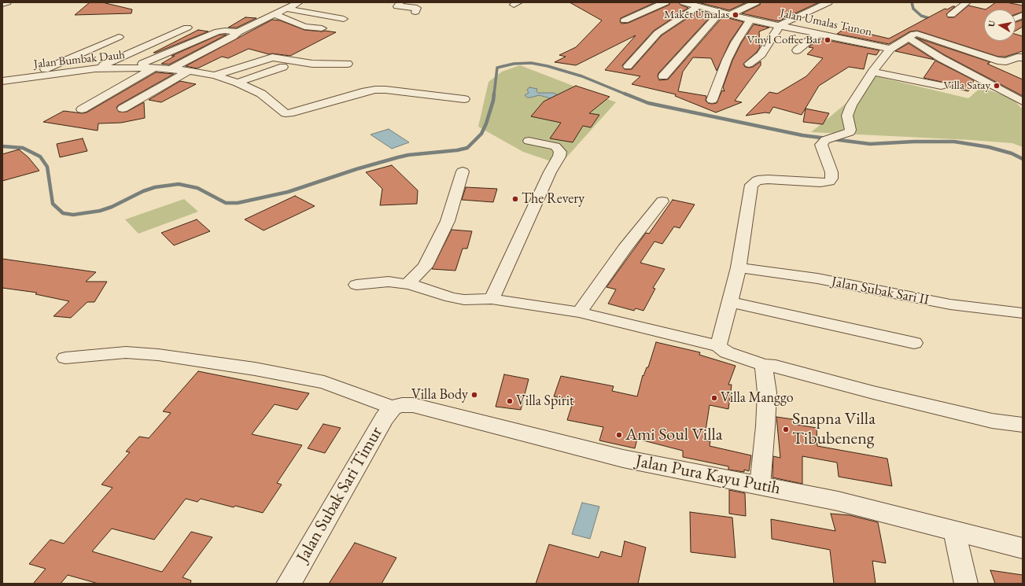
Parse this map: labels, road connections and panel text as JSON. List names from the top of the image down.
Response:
{
  "streets": {
    "street": [
      "Jalan Umalas Tunon",
      "Jalan Bumbak Dauh",
      "Jalan Subak Sari II",
      "Jalan Pura Kayu Putih",
      "Jalan Subak Sari Timur"
    ]
  },
  "crossings": [
    ["Jalan Pura Kayu Putih", "Jalan Subak Sari Timur"]
  ],
  "places": [
    "Makēt Umalas",
    "Vinyl Coffee Bar",
    "Villa Satay",
    "The Revery",
    "Villa Body",
    "Villa Manggo",
    "Villa Spirit",
    "Snapna Villa Tibubeneng",
    "Ami Soul Villa"
  ],
  "north": "left"
}
